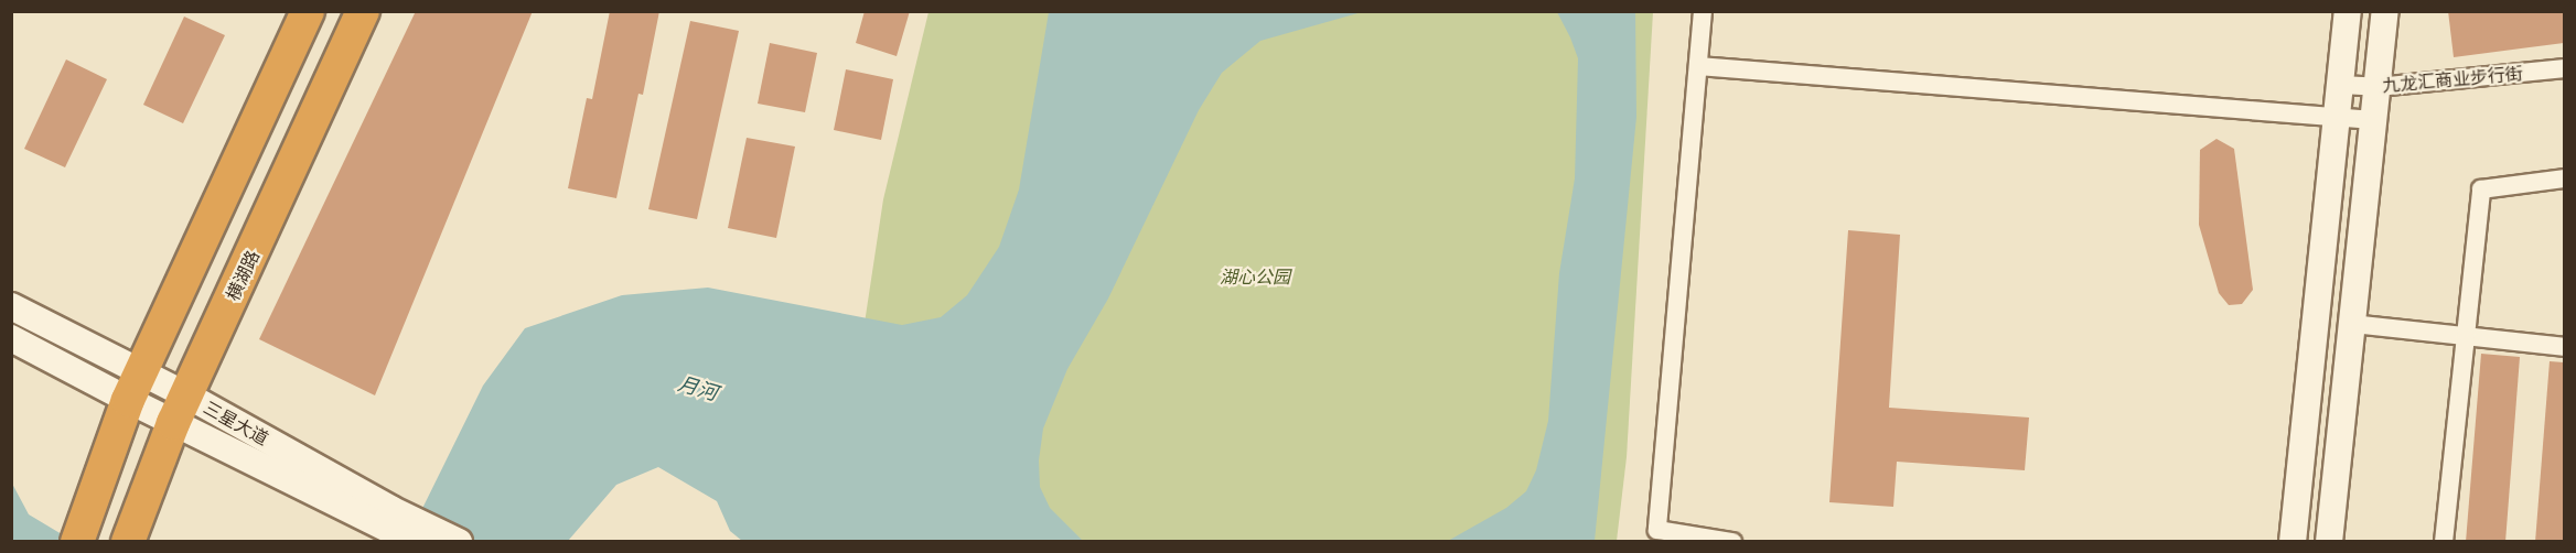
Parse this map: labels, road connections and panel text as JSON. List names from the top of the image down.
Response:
{
  "streets": {
    "highway": ["横湖路"],
    "street": ["九龙汇商业步行街", "三星大道"]
  },
  "crossings": [
    ["横湖路", "三星大道"]
  ],
  "water": ["月河"],
  "parks": ["湖心公园"]
}
